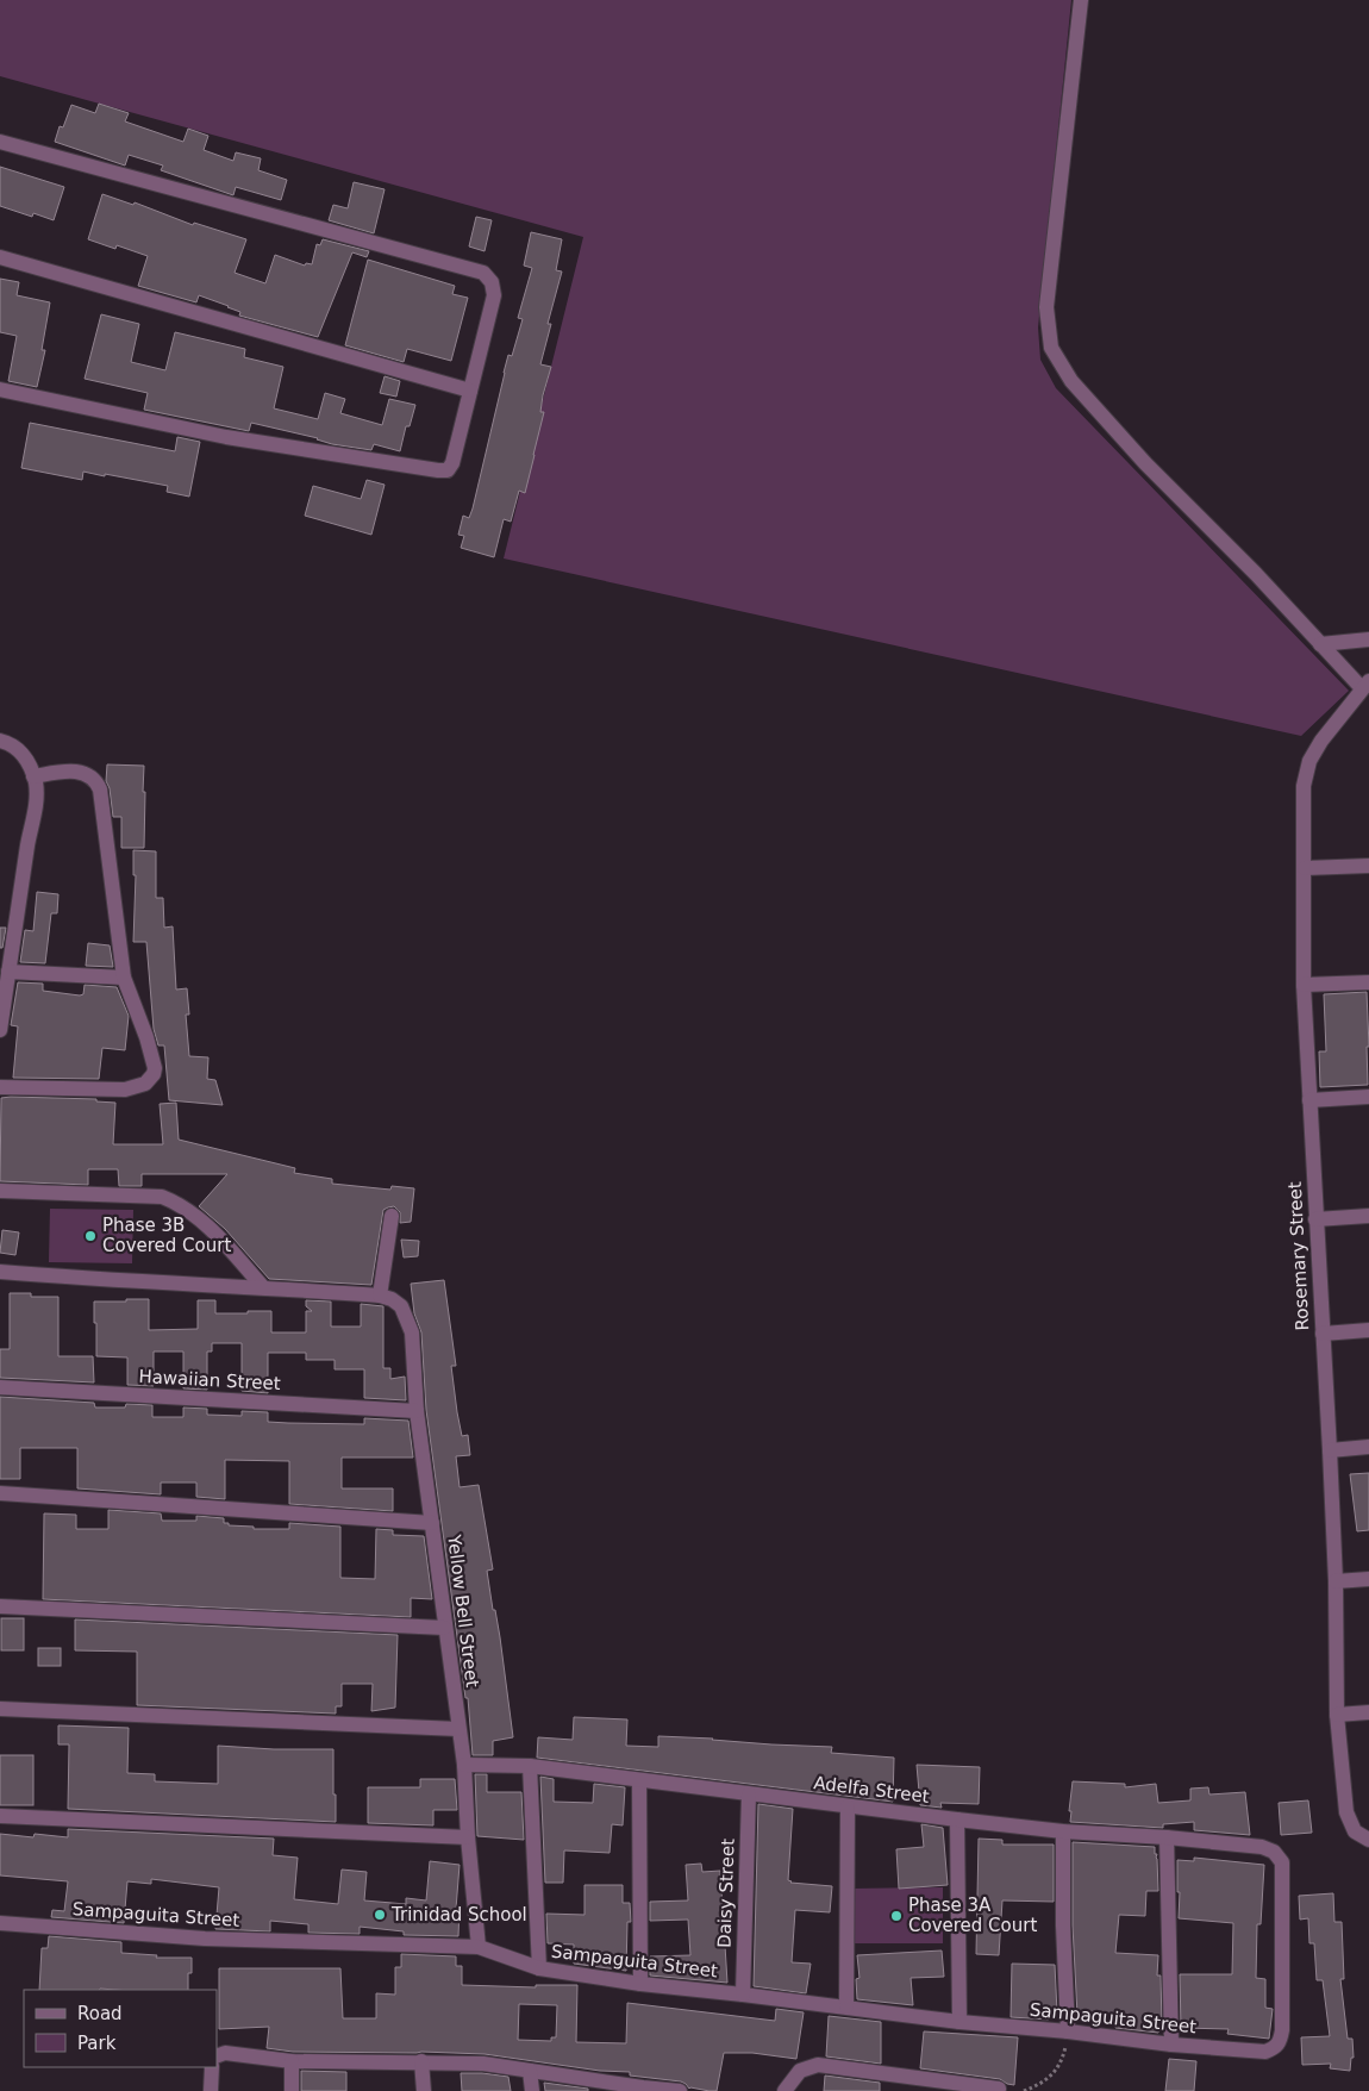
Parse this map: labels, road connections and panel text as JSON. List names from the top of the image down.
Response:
{
  "streets": {
    "street": [
      "Rosemary Street",
      "Hawaiian Street",
      "Yellow Bell Street",
      "Adelfa Street",
      "Daisy Street",
      "Sampaguita Street"
    ]
  },
  "crossings": [
    ["Hawaiian Street", "Yellow Bell Street"],
    ["Yellow Bell Street", "Adelfa Street"],
    ["Yellow Bell Street", "Sampaguita Street"],
    ["Adelfa Street", "Daisy Street"],
    ["Adelfa Street", "Sampaguita Street"],
    ["Daisy Street", "Sampaguita Street"]
  ],
  "places": ["Phase 3B Covered Court", "Trinidad School", "Phase 3A Covered Court"],
  "legend": ["Road", "Park"]
}
